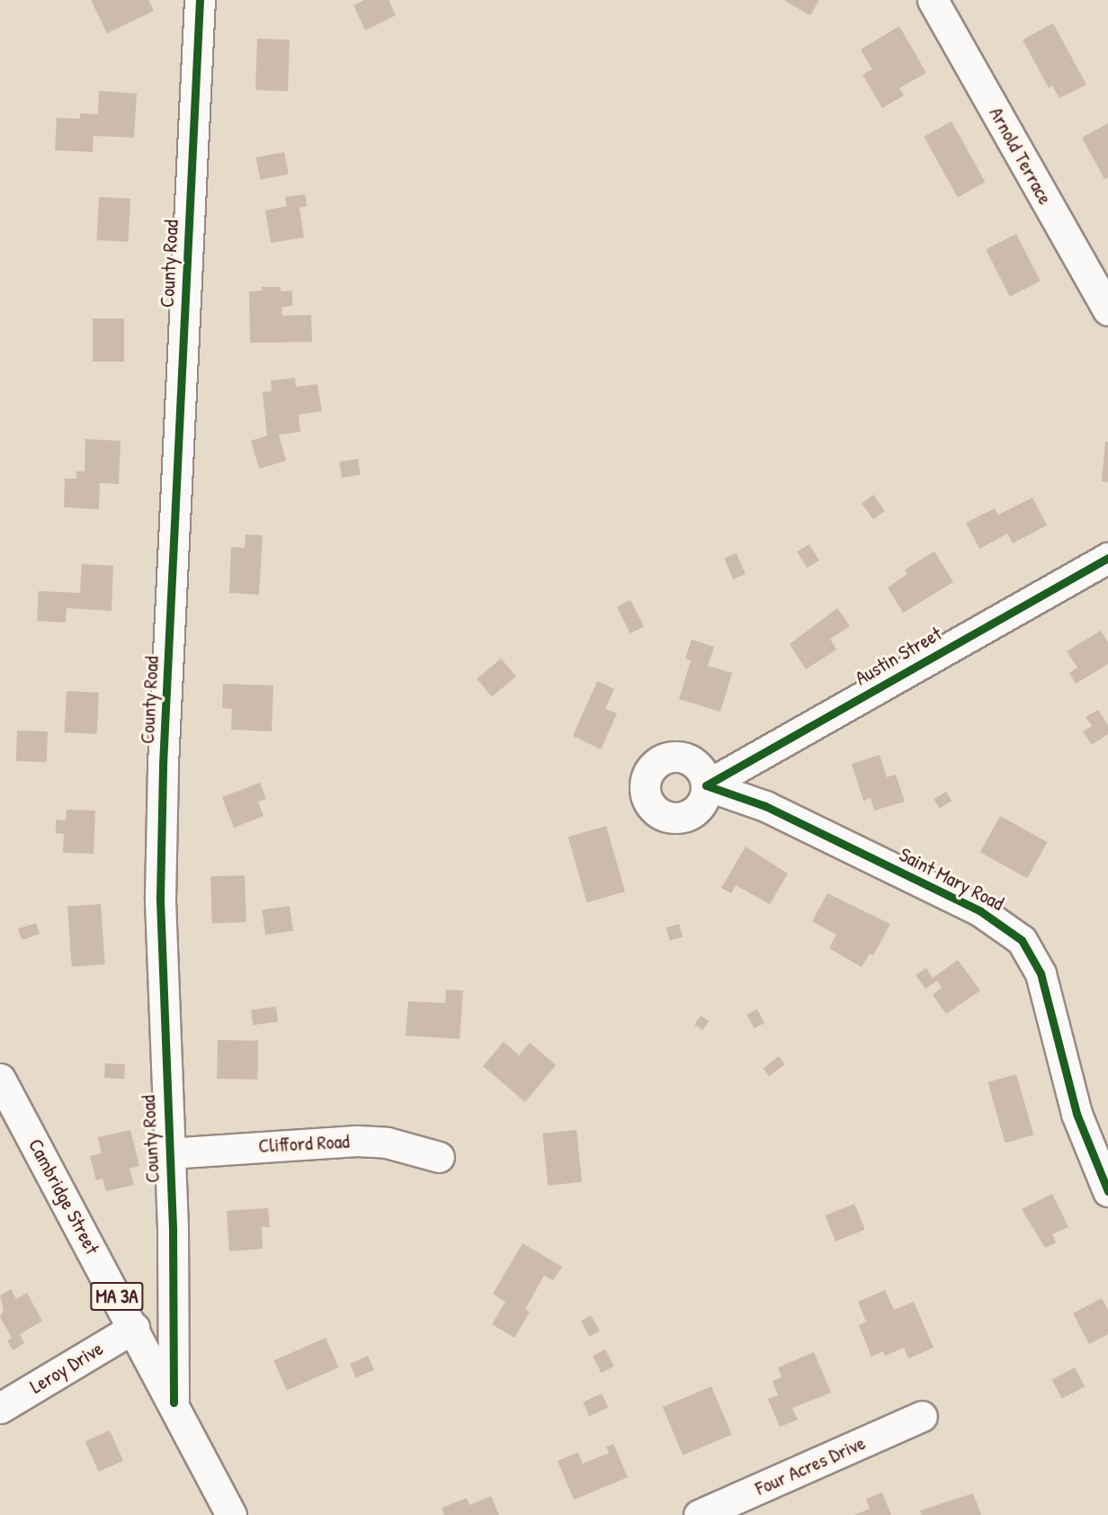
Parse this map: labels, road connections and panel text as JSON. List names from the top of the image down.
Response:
{
  "streets": {
    "street": [
      "Arnold Terrace",
      "County Road",
      "Austin Street",
      "Saint Mary Road",
      "Clifford Road",
      "Cambridge Street",
      "MA 3A",
      "Leroy Drive",
      "Four Acres Drive"
    ]
  },
  "crossings": [
    ["County Road", "Clifford Road"],
    ["County Road", "Cambridge Street"],
    ["Austin Street", "Saint Mary Road"],
    ["Cambridge Street", "Leroy Drive"]
  ]
}
